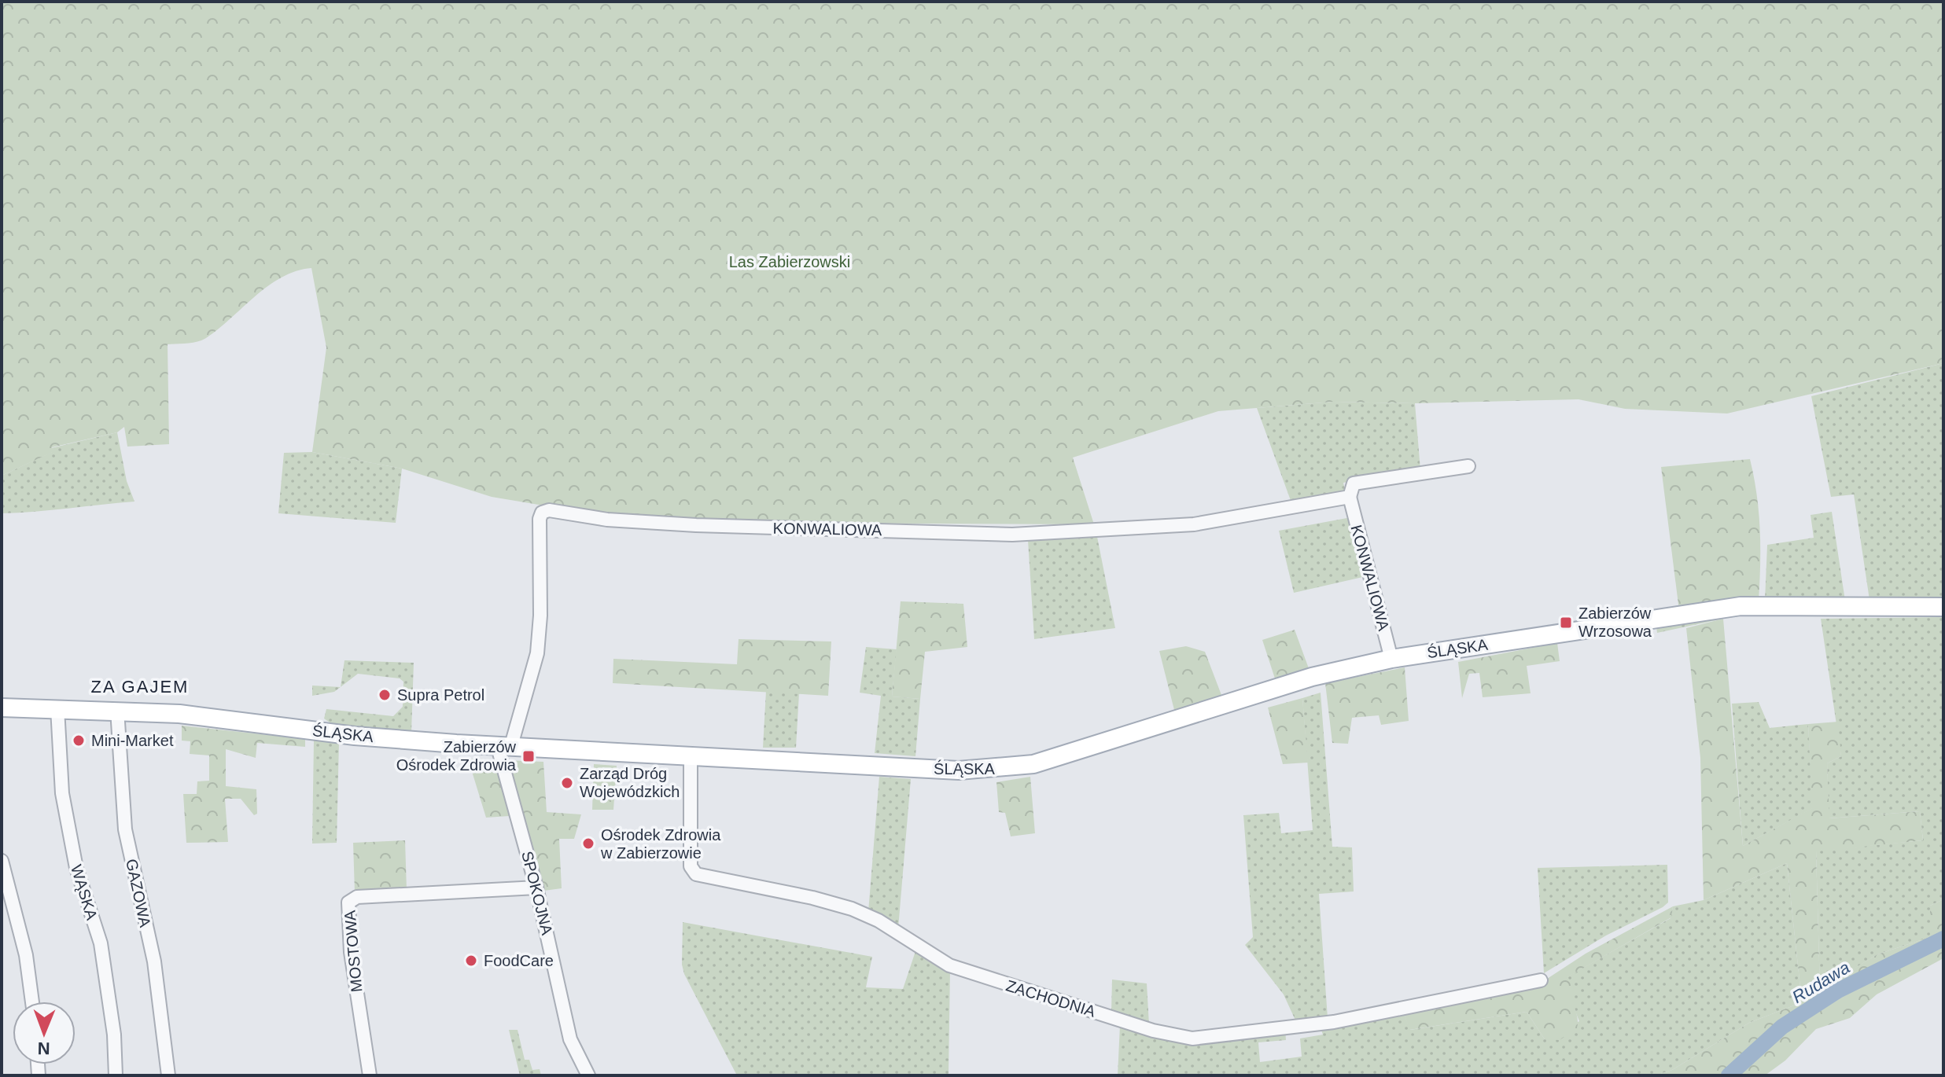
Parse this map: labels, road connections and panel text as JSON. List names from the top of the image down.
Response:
{
  "streets": {
    "main road": ["ŚLĄSKA"],
    "street": [
      "KONWALIOWA",
      "WĄSKA",
      "GAZOWA",
      "SPOKOJNA",
      "MOSTOWA",
      "ZACHODNIA"
    ]
  },
  "crossings": [
    ["KONWALIOWA", "ŚLĄSKA"],
    ["KONWALIOWA", "SPOKOJNA"],
    ["ŚLĄSKA", "WĄSKA"],
    ["ŚLĄSKA", "GAZOWA"],
    ["ŚLĄSKA", "SPOKOJNA"],
    ["ŚLĄSKA", "ZACHODNIA"],
    ["SPOKOJNA", "MOSTOWA"]
  ],
  "districts": ["ZA GAJEM"],
  "water": ["Rudawa"],
  "parks": ["Las Zabierzowski"],
  "places": {
    "transit": ["Zabierzów Wrzosowa", "Zabierzów Ośrodek Zdrowia"],
    "other": [
      "Supra Petrol",
      "Mini-Market",
      "Zarząd Dróg Wojewódzkich",
      "Ośrodek Zdrowia w Zabierzowie",
      "FoodCare"
    ]
  },
  "north": "bottom"
}
